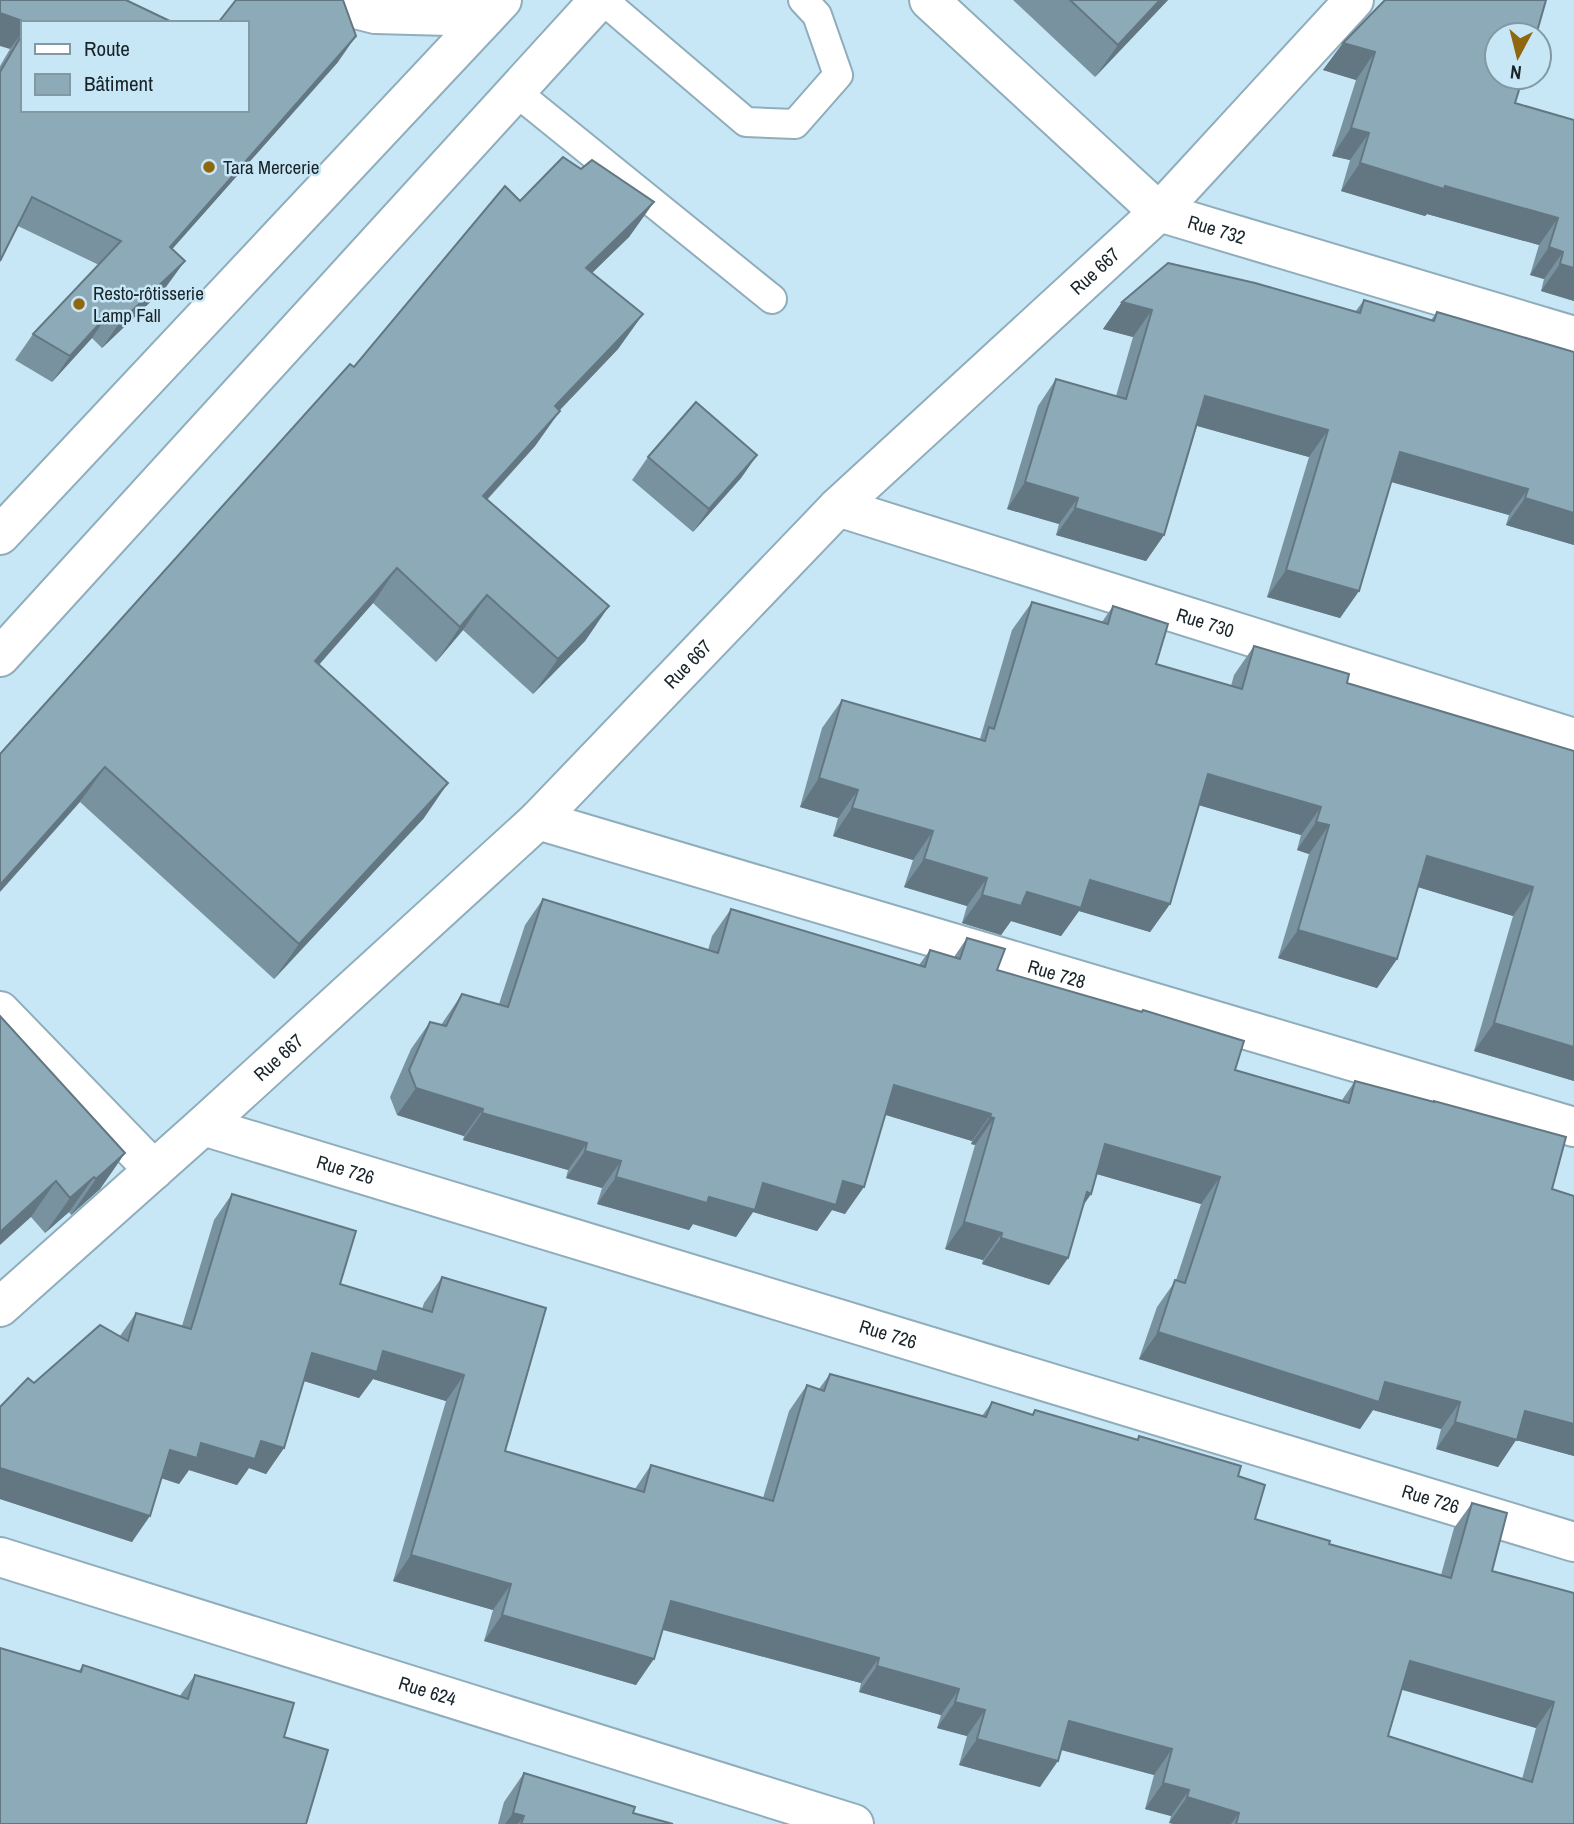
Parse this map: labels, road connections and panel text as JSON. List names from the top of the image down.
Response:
{
  "streets": {
    "street": [
      "Rue 732",
      "Rue 667",
      "Rue 730",
      "Rue 728",
      "Rue 726",
      "Rue 624"
    ]
  },
  "crossings": [
    ["Rue 732", "Rue 667"],
    ["Rue 667", "Rue 730"],
    ["Rue 667", "Rue 728"],
    ["Rue 667", "Rue 726"]
  ],
  "places": ["Tara Mercerie", "Resto-rôtisserie Lamp Fall"],
  "legend": ["Route", "Bâtiment"],
  "north": "bottom"
}
